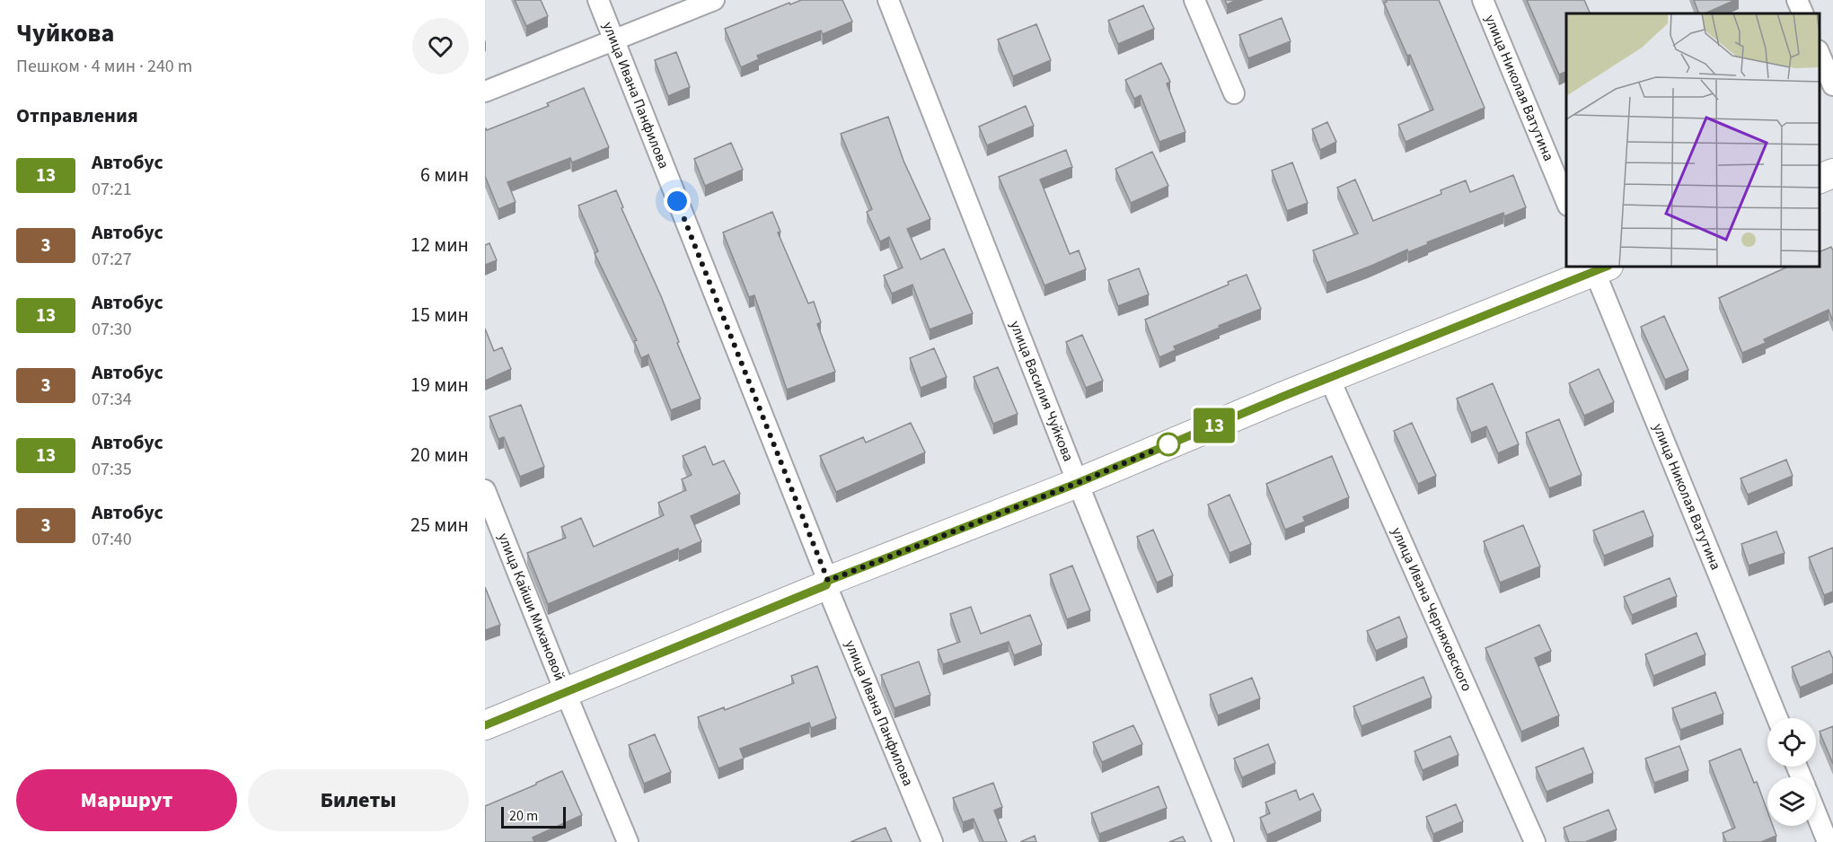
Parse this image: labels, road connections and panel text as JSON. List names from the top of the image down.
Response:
{
  "streets": {
    "street": [
      "улица Николая Ватутина",
      "улица Ивана Панфилова",
      "улица Василия Чуйкова",
      "улица Кайши Михановой",
      "улица Ивана Черняховского"
    ]
  },
  "lines": ["bus line 13"],
  "scale_bar": "20 m",
  "page": {
    "heading": [
      ["Чуйкова", "Пешком · 4 мин · 240 m"],
      "Отправления"
    ],
    "on_map": "13",
    "list": [
      {
        "mark": "13",
        "name": "Автобус",
        "note": "07:21",
        "value": "6 мин"
      },
      {
        "mark": "3",
        "name": "Автобус",
        "note": "07:27",
        "value": "12 мин"
      },
      {
        "mark": "13",
        "name": "Автобус",
        "note": "07:30",
        "value": "15 мин"
      },
      {
        "mark": "3",
        "name": "Автобус",
        "note": "07:34",
        "value": "19 мин"
      },
      {
        "mark": "13",
        "name": "Автобус",
        "note": "07:35",
        "value": "20 мин"
      },
      {
        "mark": "3",
        "name": "Автобус",
        "note": "07:40",
        "value": "25 мин"
      }
    ],
    "buttons": ["Маршрут", "Билеты"],
    "scale": "20 m"
  }
}
